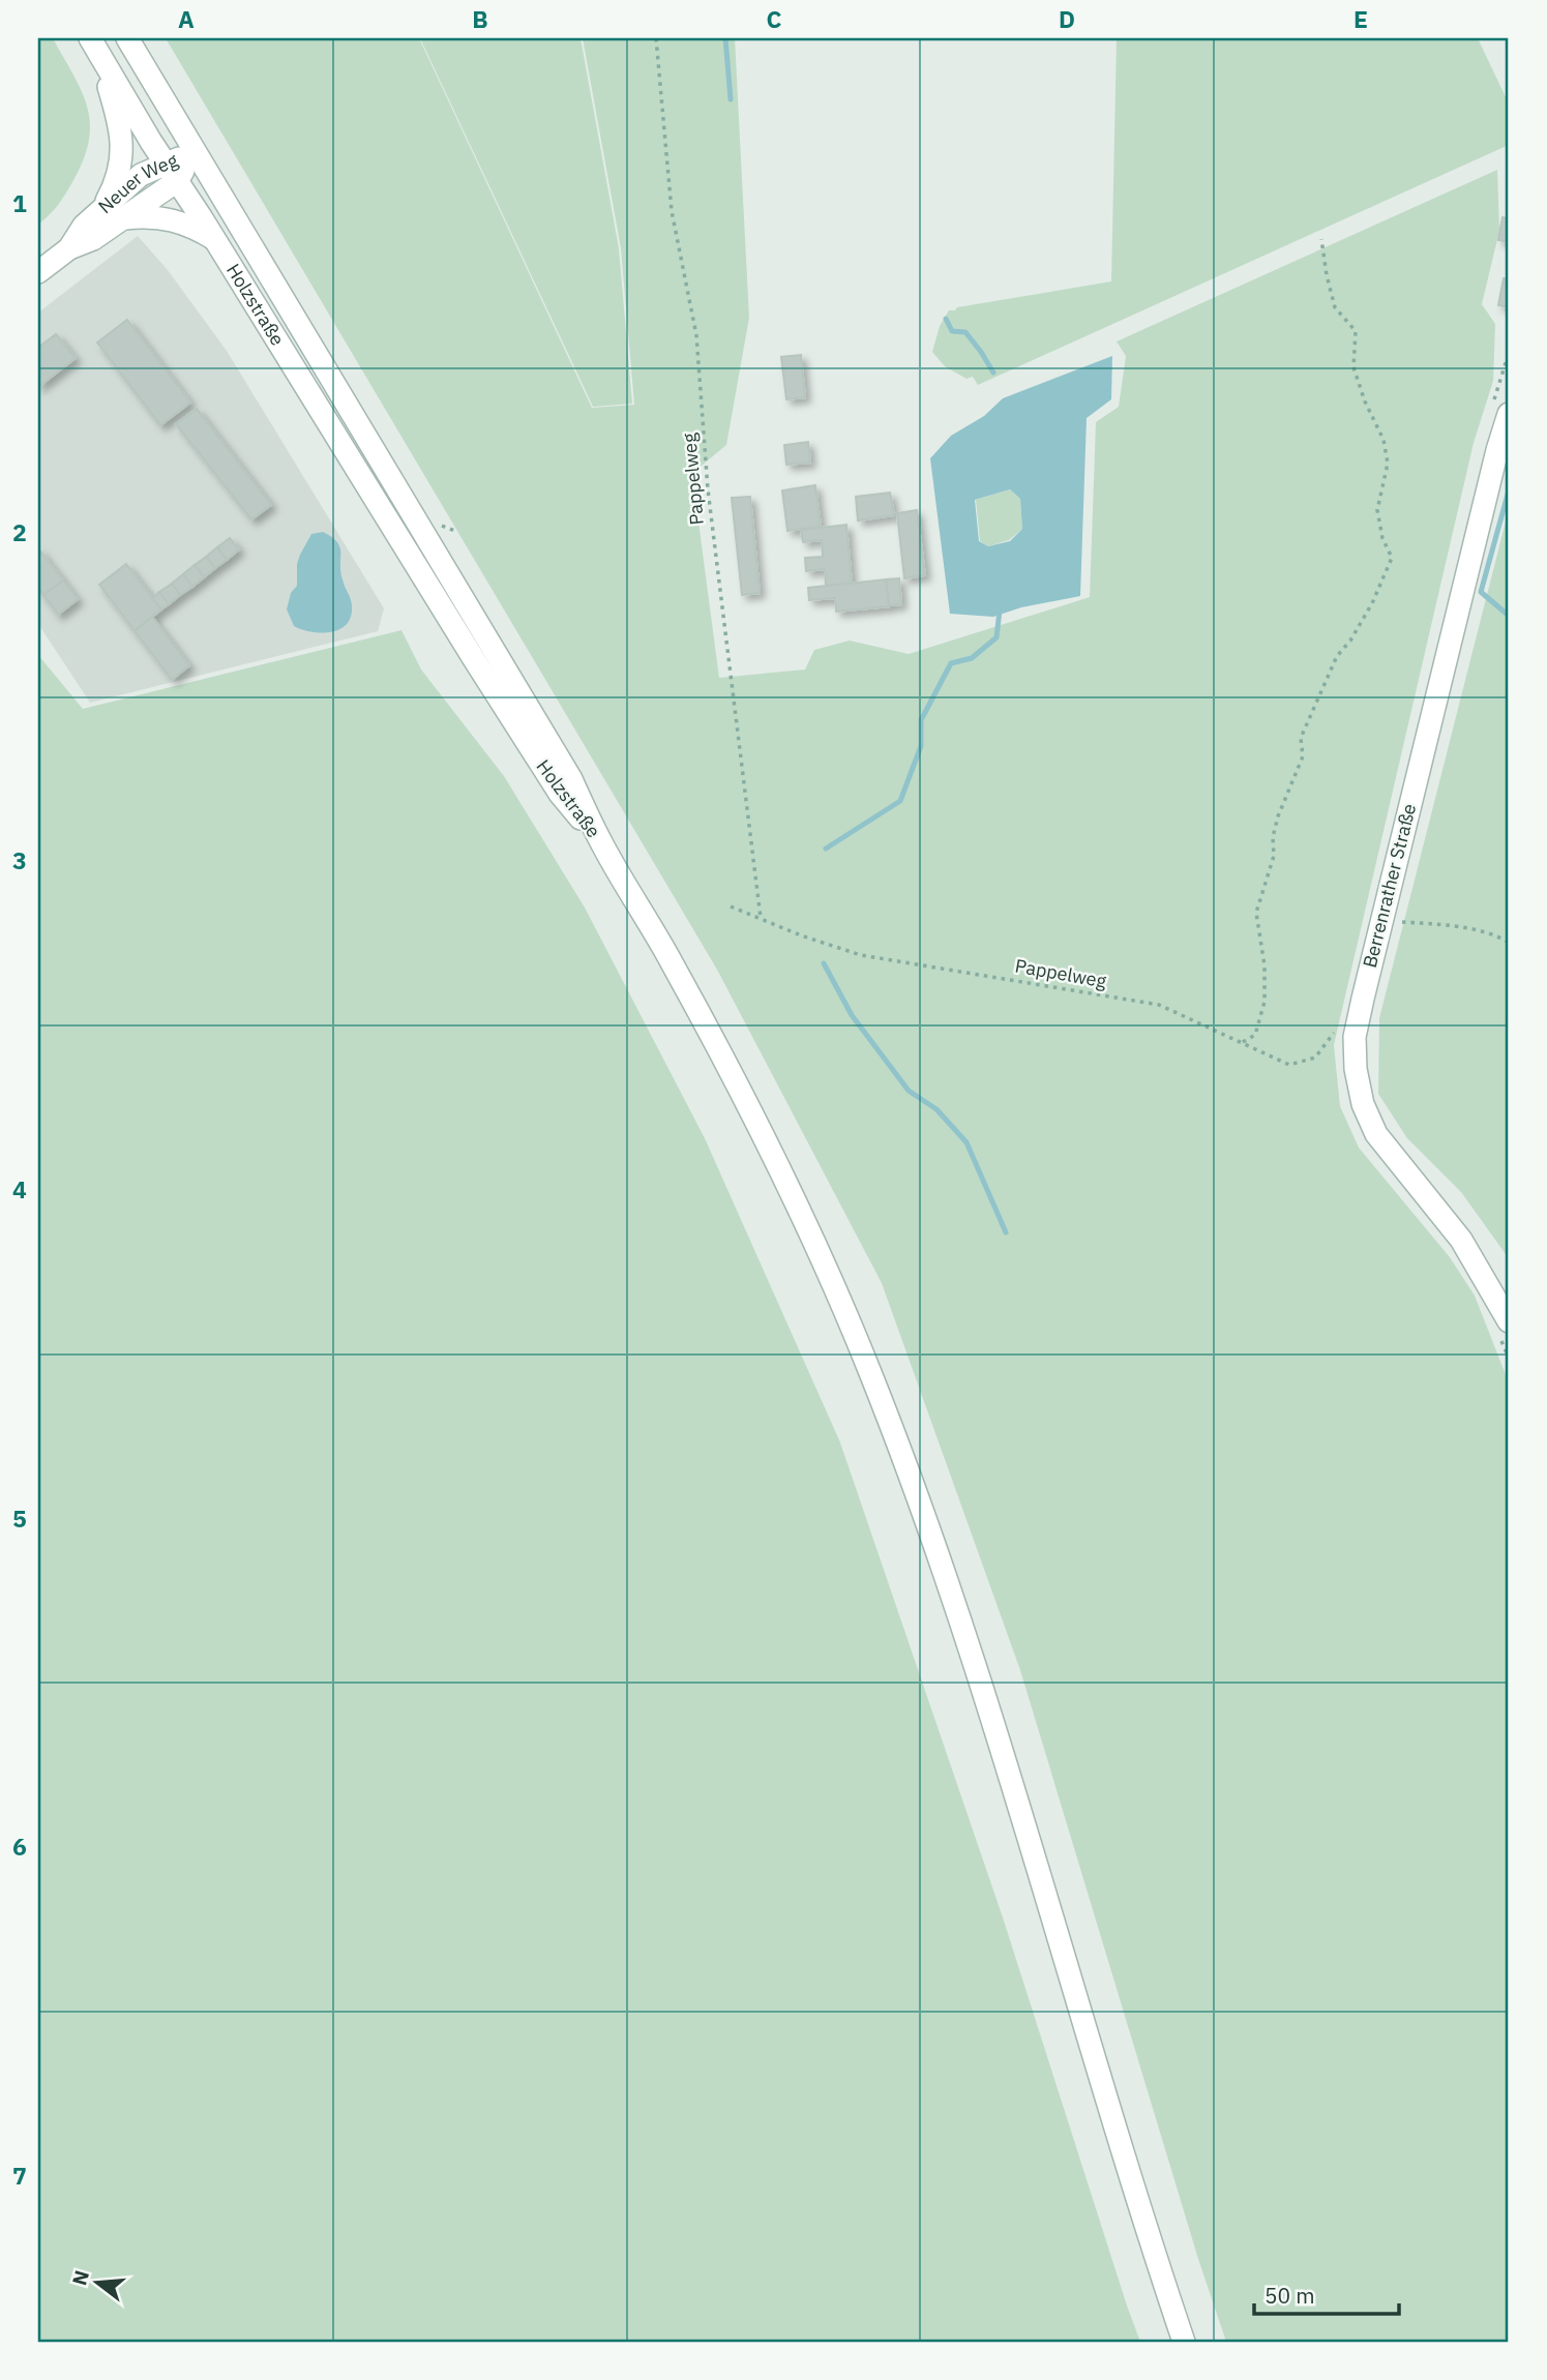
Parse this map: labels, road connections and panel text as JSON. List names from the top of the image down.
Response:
{
  "streets": {
    "main road": ["Neuer Weg", "Holzstraße", "Berrenrather Straße"],
    "path": ["Pappelweg"]
  },
  "crossings": [
    ["Neuer Weg", "Holzstraße"]
  ],
  "scale_bar": "50 m",
  "north": "left",
  "grid": {
    "columns": [
      "A",
      "B",
      "C",
      "D",
      "E"
    ],
    "rows": [
      "1",
      "2",
      "3",
      "4",
      "5",
      "6",
      "7"
    ]
  }
}
